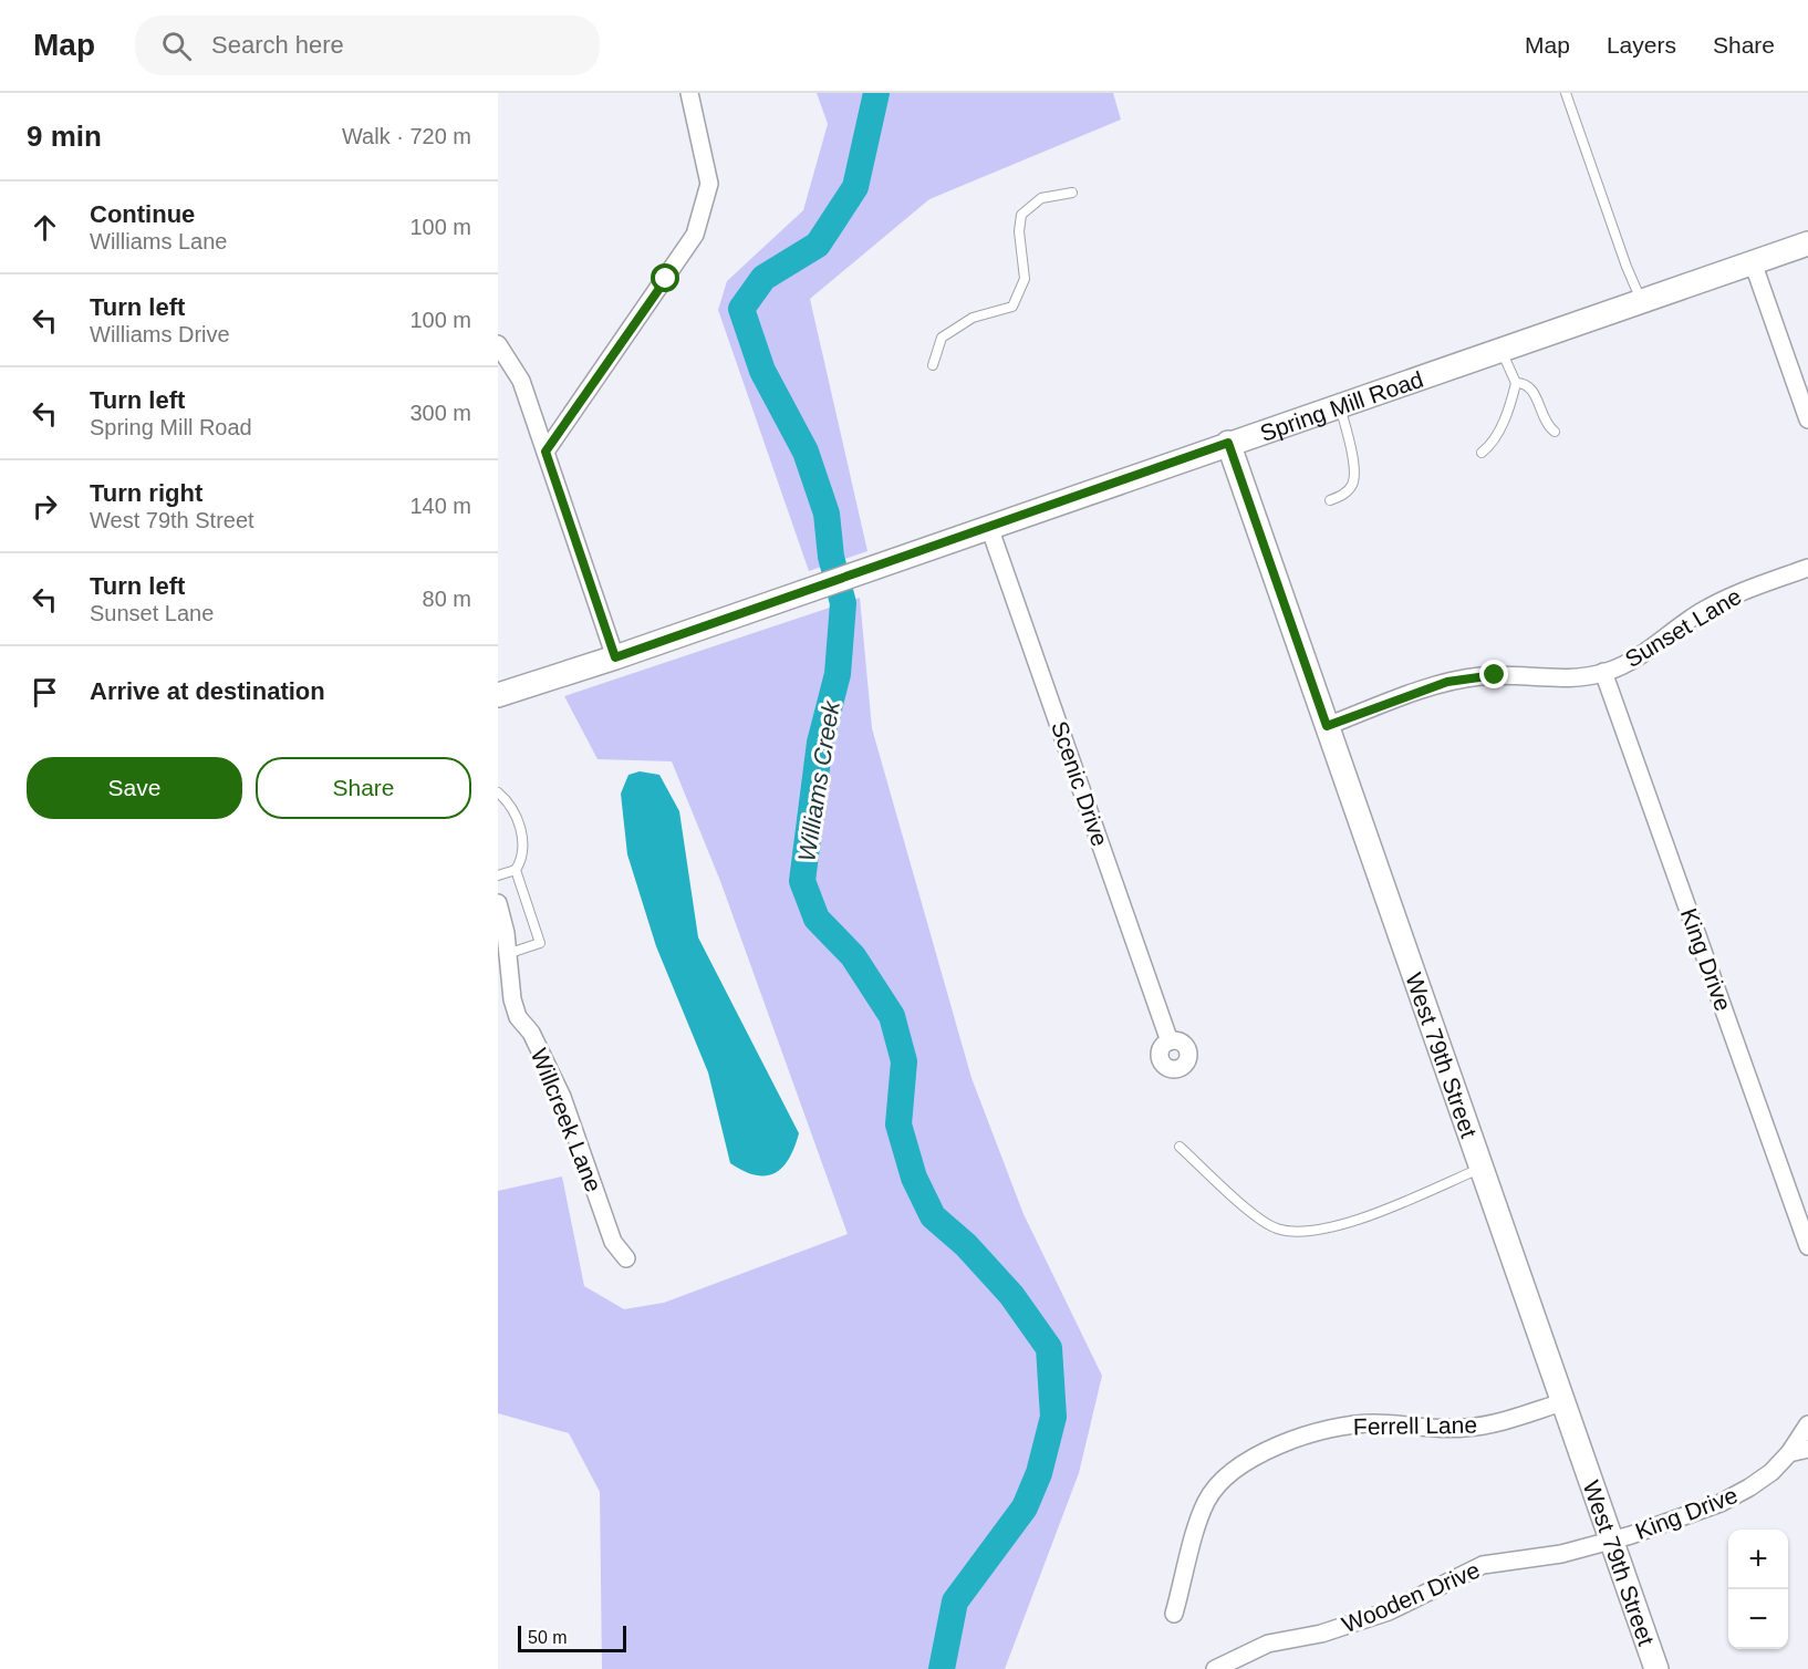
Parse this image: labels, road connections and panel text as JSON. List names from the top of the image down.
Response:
{
  "streets": {
    "street": [
      "Spring Mill Road",
      "Sunset Lane",
      "Scenic Drive",
      "King Drive",
      "West 79th Street",
      "Willcreek Lane",
      "Ferrell Lane",
      "Wooden Drive"
    ]
  },
  "crossings": [
    ["Spring Mill Road", "Scenic Drive"],
    ["Spring Mill Road", "West 79th Street"],
    ["Sunset Lane", "King Drive"],
    ["Sunset Lane", "West 79th Street"],
    ["King Drive", "West 79th Street"],
    ["King Drive", "Wooden Drive"],
    ["West 79th Street", "Ferrell Lane"],
    ["West 79th Street", "Wooden Drive"]
  ],
  "water": ["Williams Creek"],
  "scale_bar": "50 m",
  "page": {
    "header": "Map",
    "search": "Search here",
    "nav": ["Map", "Layers", "Share"],
    "heading": ["9 min", "Walk · 720 m"],
    "list": [
      ["Continue", "Williams Lane", "100 m"],
      ["Turn left", "Williams Drive", "100 m"],
      ["Turn left", "Spring Mill Road", "300 m"],
      ["Turn right", "West 79th Street", "140 m"],
      ["Turn left", "Sunset Lane", "80 m"],
      "Arrive at destination"
    ],
    "buttons": ["Save", "Share"],
    "map_buttons": ["+", "−"],
    "scale": "50 m"
  }
}
